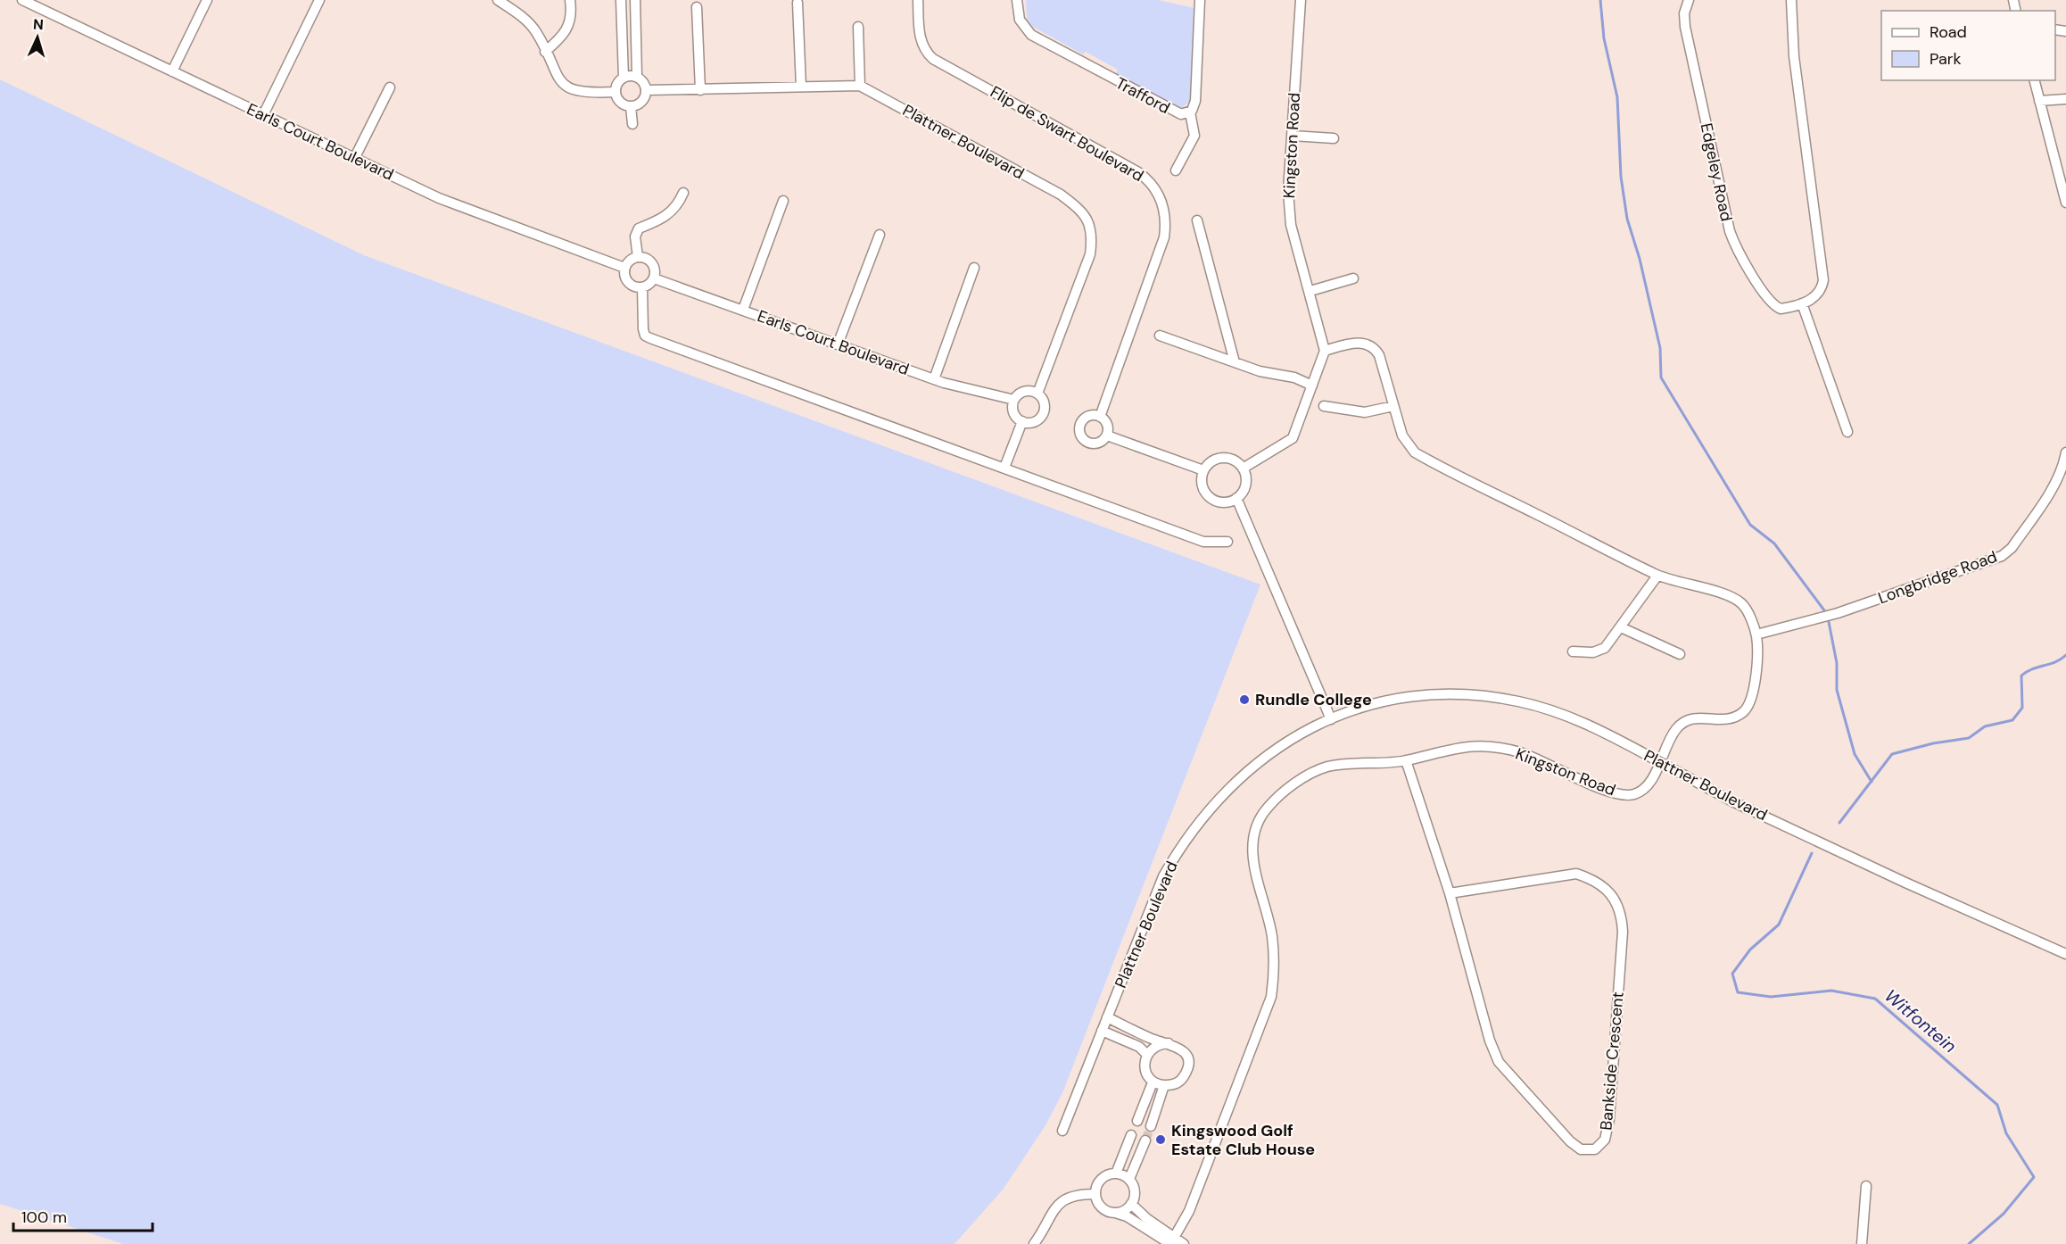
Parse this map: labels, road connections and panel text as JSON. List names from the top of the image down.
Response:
{
  "streets": {
    "street": [
      "Trafford",
      "Flip de Swart Boulevard",
      "Earls Court Boulevard",
      "Plattner Boulevard",
      "Kingston Road",
      "Edgeley Road",
      "Longbridge Road",
      "Bankside Crescent"
    ]
  },
  "crossings": [
    ["Earls Court Boulevard", "Plattner Boulevard"],
    ["Kingston Road", "Longbridge Road"],
    ["Kingston Road", "Bankside Crescent"]
  ],
  "water": ["Witfontein"],
  "places": ["Rundle College", "Kingswood Golf Estate Club House"],
  "legend": ["Road", "Park"],
  "scale_bar": "100 m",
  "north": "top"
}
